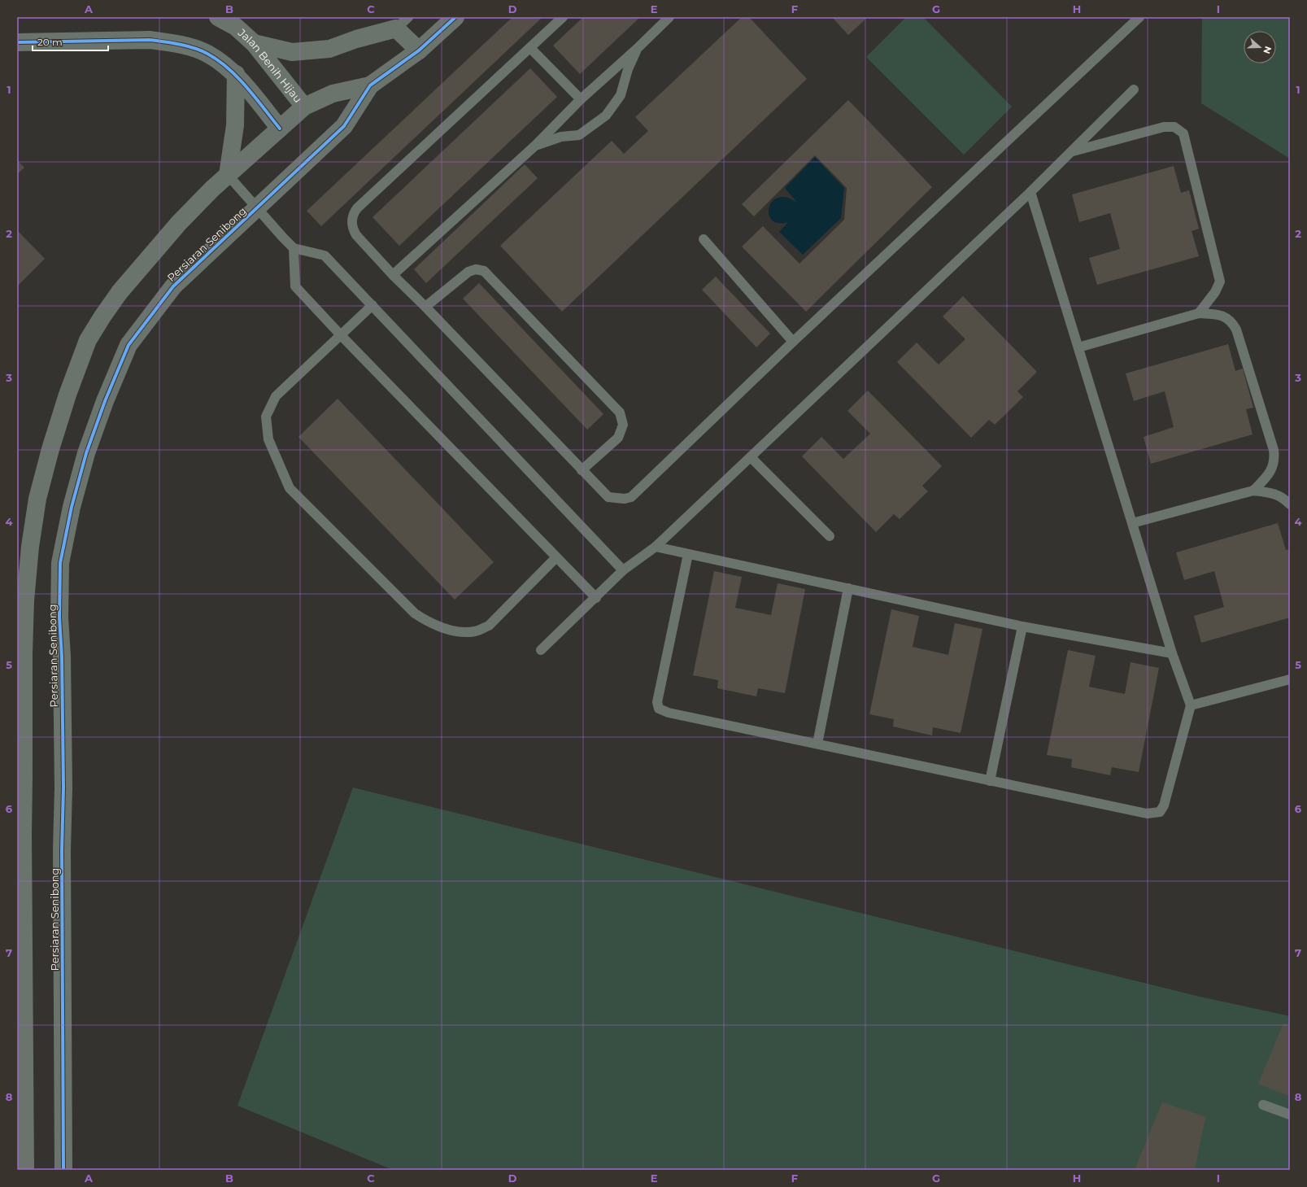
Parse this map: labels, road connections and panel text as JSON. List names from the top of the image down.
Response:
{
  "streets": {
    "street": ["Jalan Benih Hijau", "Persiaran Senibong"]
  },
  "crossings": [
    ["Jalan Benih Hijau", "Persiaran Senibong"]
  ],
  "scale_bar": "20 m",
  "north": "right",
  "grid": {
    "columns": [
      "A",
      "B",
      "C",
      "D",
      "E",
      "F",
      "G",
      "H",
      "I"
    ],
    "rows": [
      "1",
      "2",
      "3",
      "4",
      "5",
      "6",
      "7",
      "8"
    ]
  }
}
